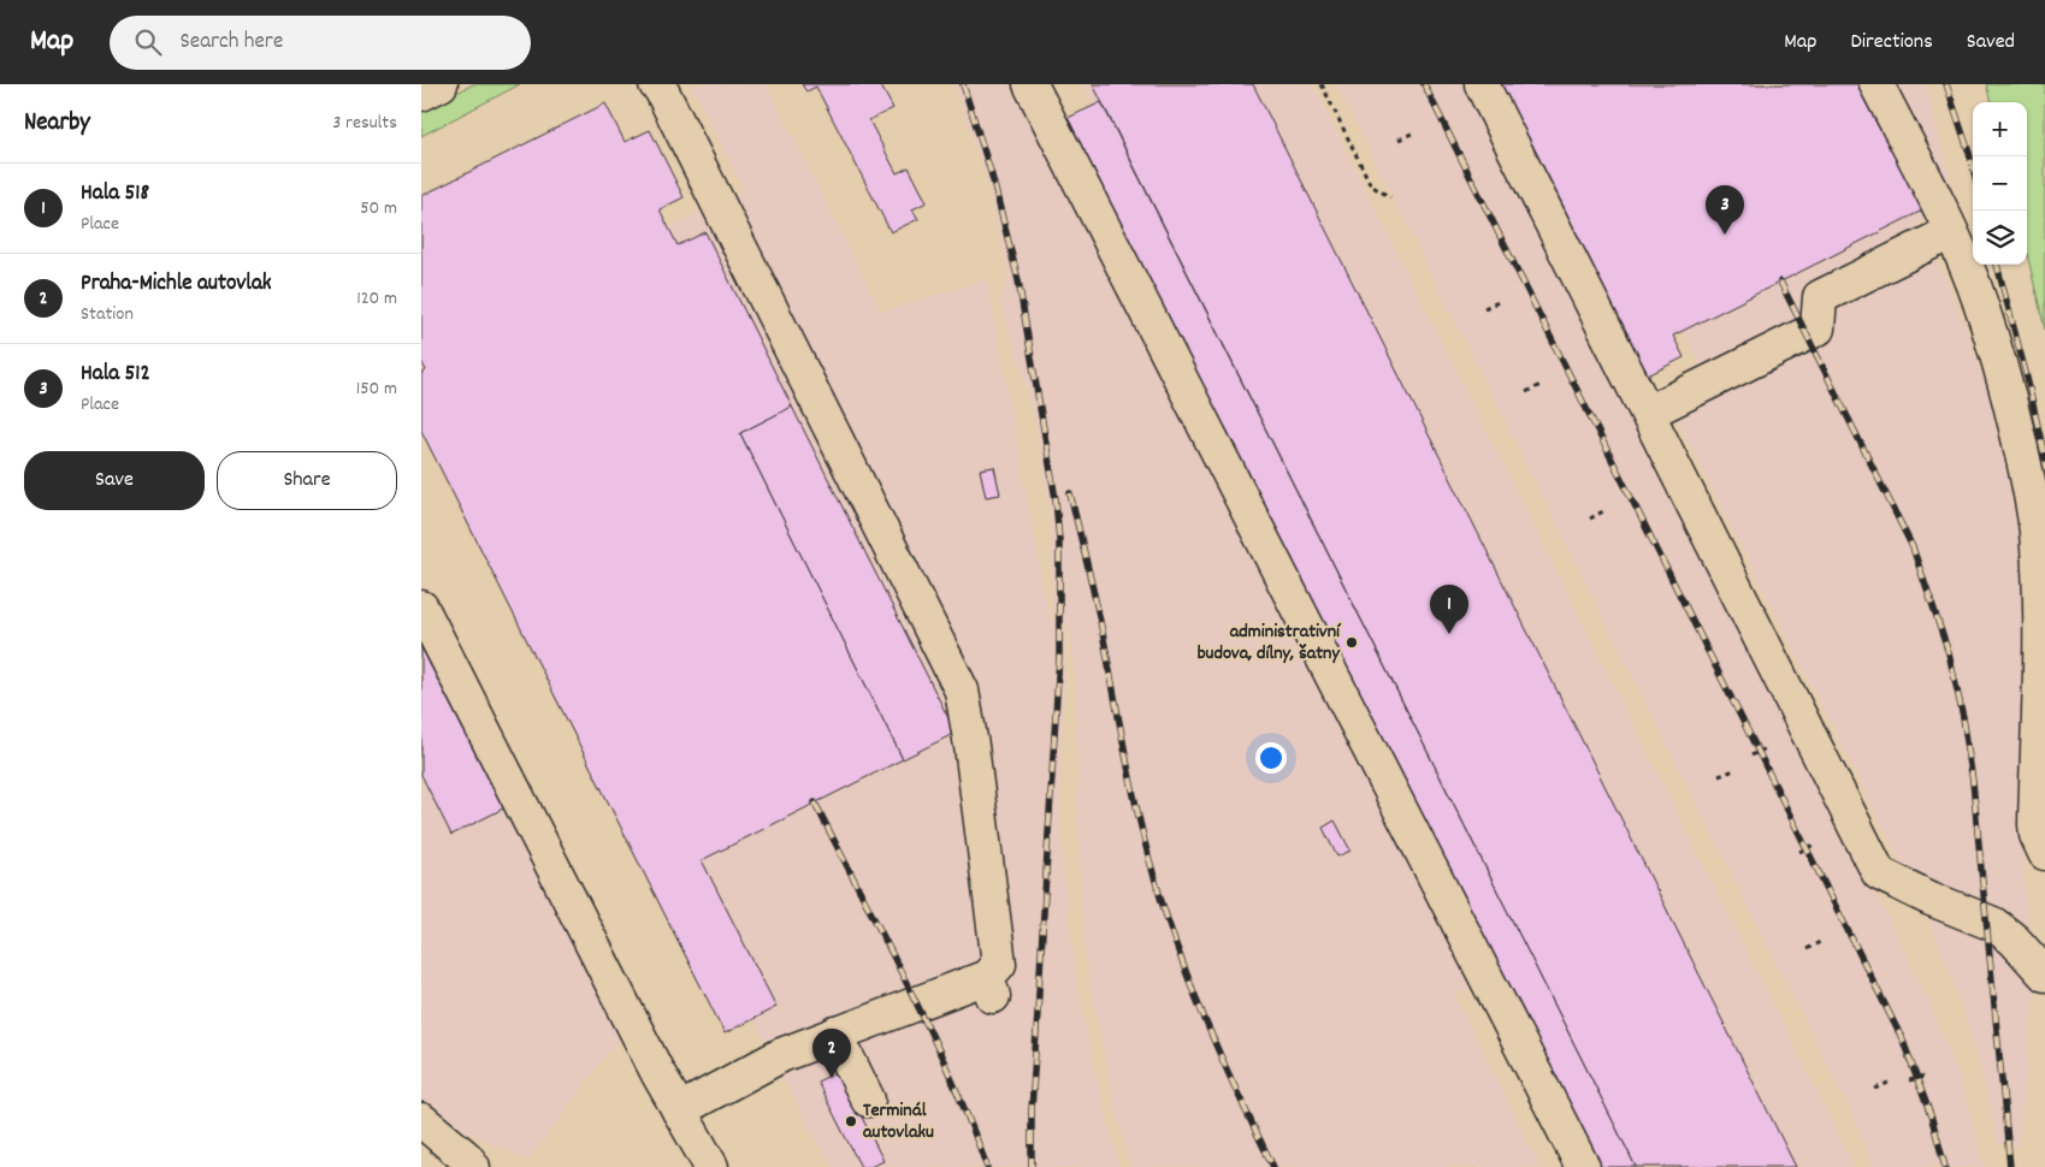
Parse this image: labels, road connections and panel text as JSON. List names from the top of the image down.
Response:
{
  "places": ["administrativní budova, dílny, šatny", "Terminál autovlaku"],
  "page": {
    "header": "Map",
    "search": "Search here",
    "nav": ["Map", "Directions", "Saved"],
    "heading": ["Nearby", "3 results"],
    "map_buttons": ["+", "−"],
    "list": [
      {
        "mark": "1",
        "name": "Hala 518",
        "note": "Place",
        "value": "50 m"
      },
      {
        "mark": "2",
        "name": "Praha-Michle autovlak",
        "note": "Station",
        "value": "120 m"
      },
      {
        "mark": "3",
        "name": "Hala 512",
        "note": "Place",
        "value": "150 m"
      }
    ],
    "pins": ["3", "1", "2"],
    "buttons": ["Save", "Share"]
  }
}
